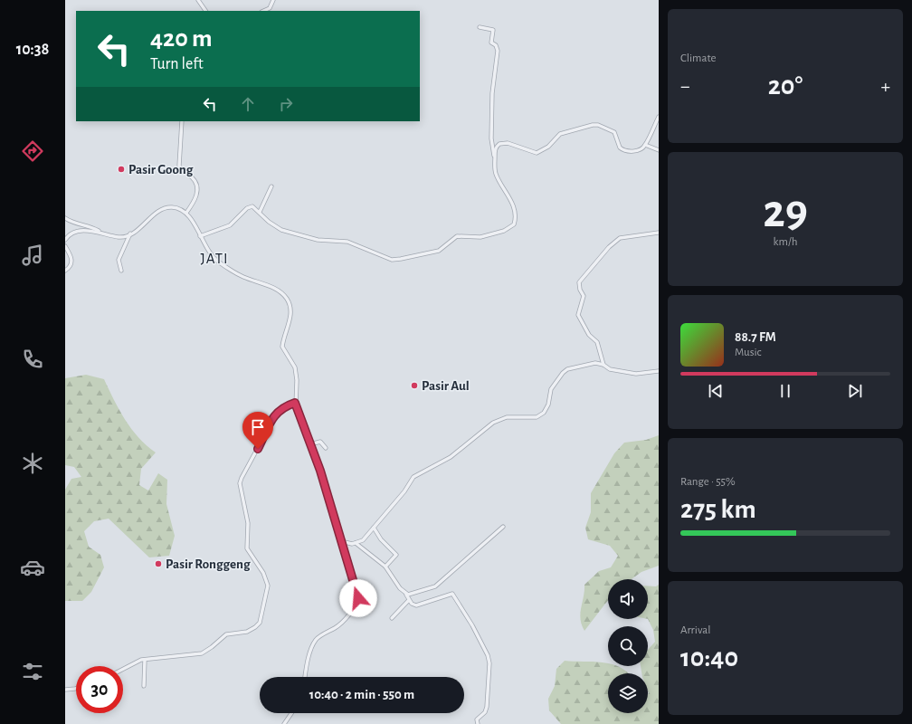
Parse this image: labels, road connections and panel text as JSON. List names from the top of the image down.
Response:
{
  "districts": ["JATI"],
  "places": ["Pasir Goong", "Pasir Aul", "Pasir Ronggeng"],
  "page": {
    "tabs": "10:38",
    "tile": [
      "Climate",
      ["29", "km/h"],
      ["Range · 55%", "275 km"],
      ["Arrival", "10:40"]
    ],
    "turn": ["420 m", "Turn left"],
    "heat": ["−", "20°", "+"],
    "song": ["88.7 FM", "Music"],
    "limit": "30",
    "trip": "10:40 · 2 min · 550 m"
  }
}
